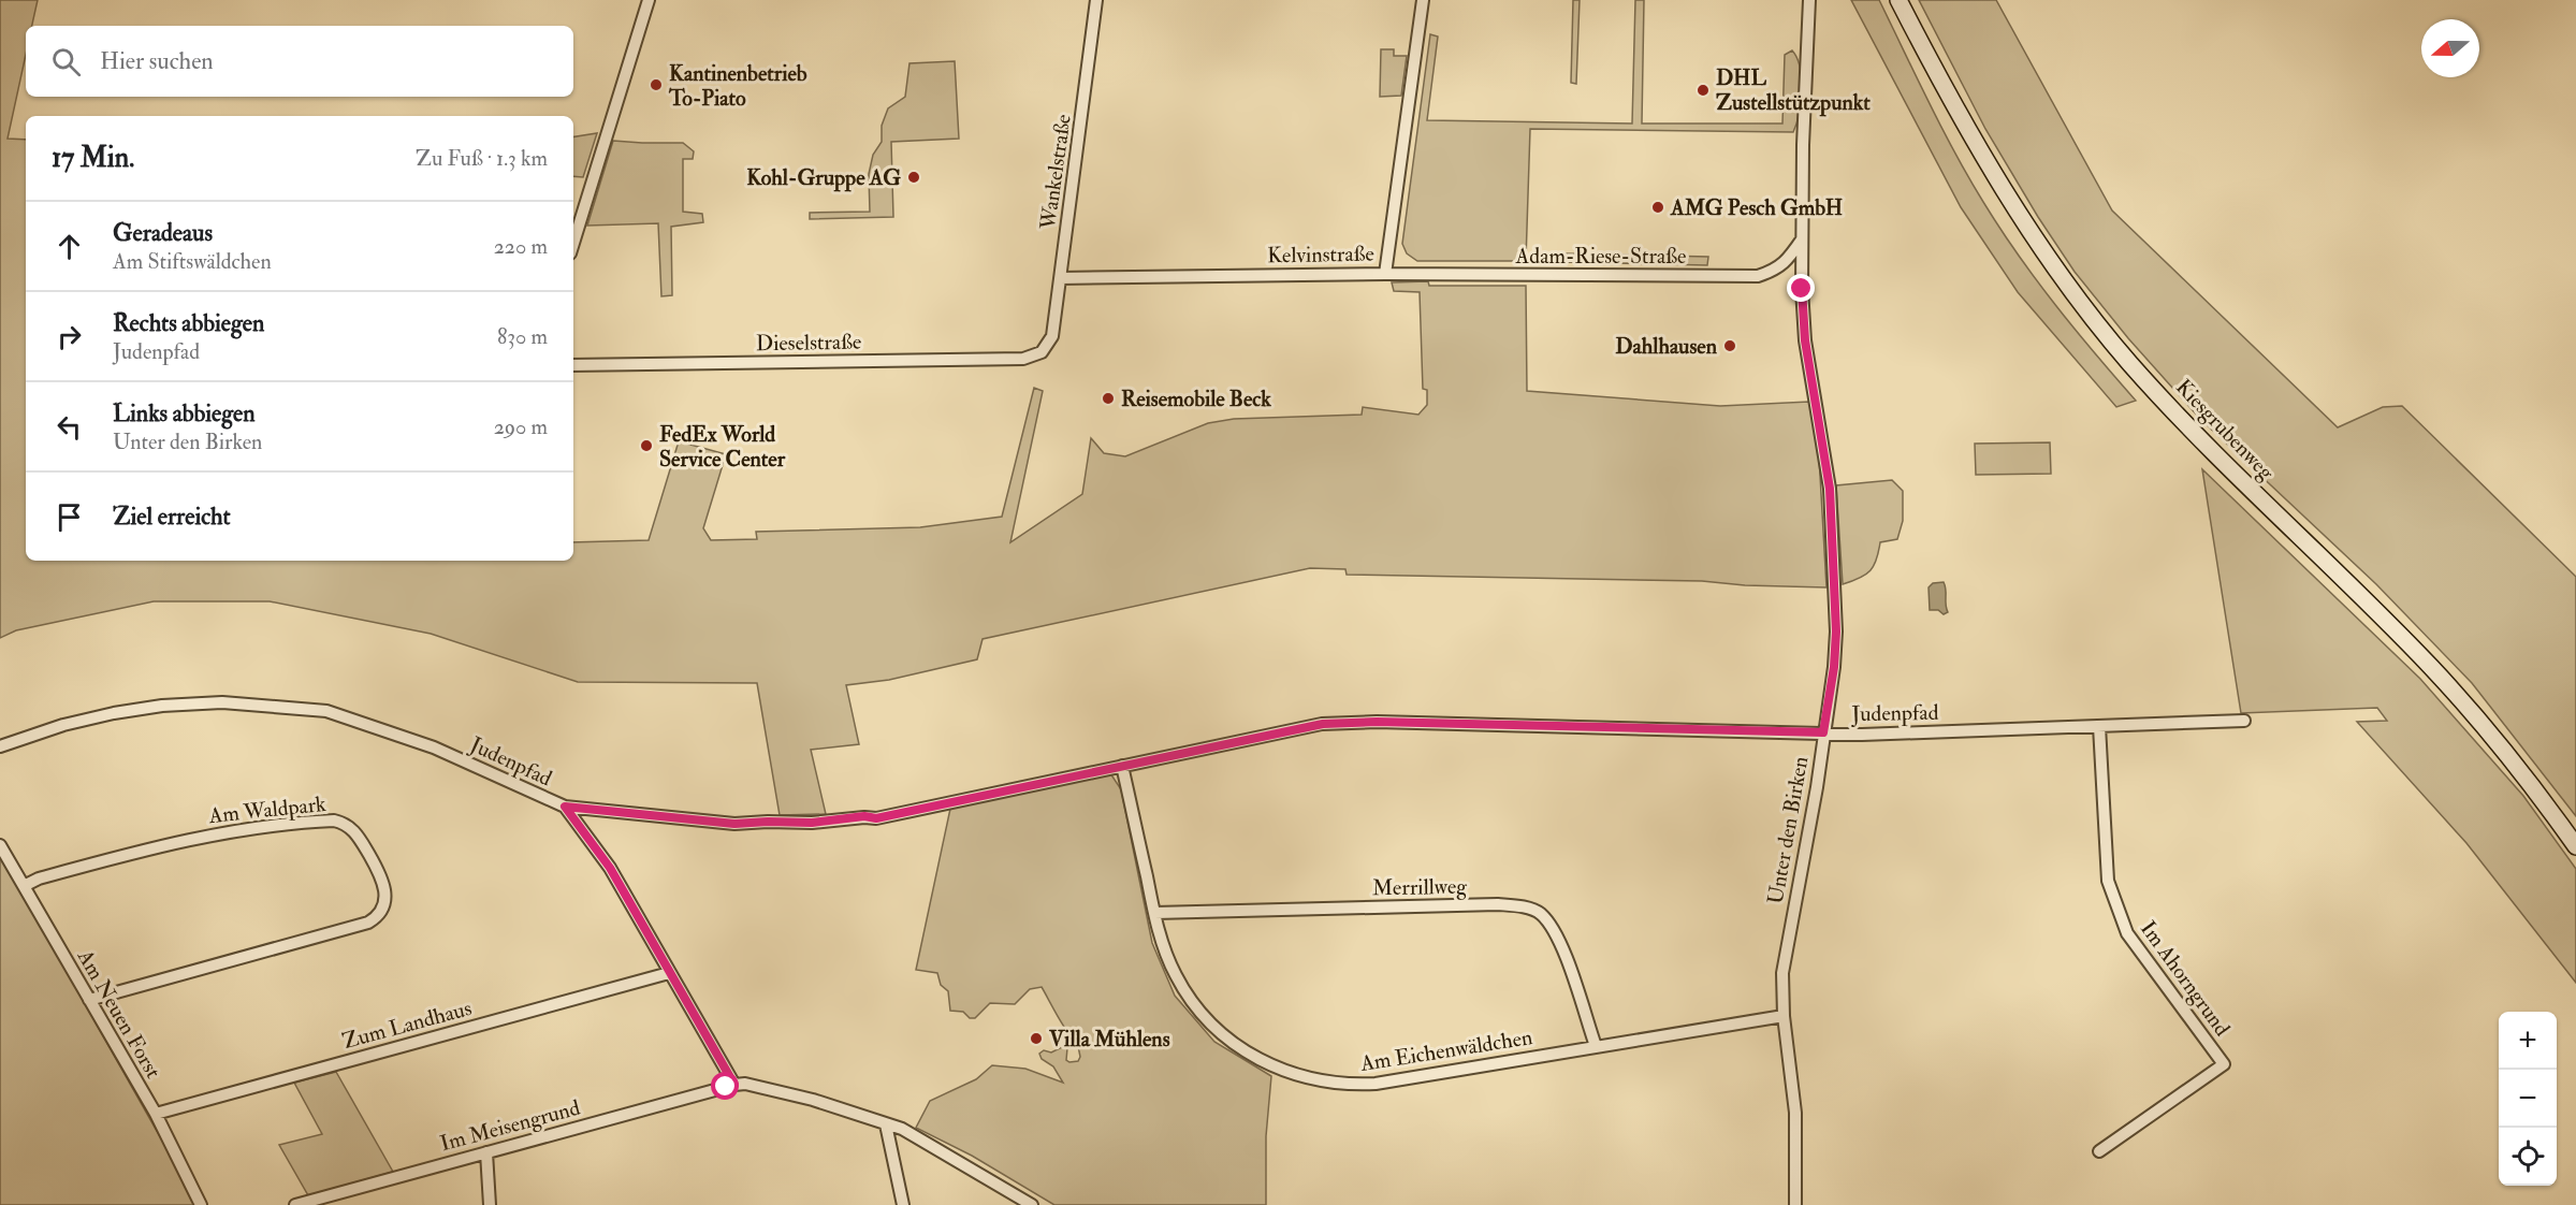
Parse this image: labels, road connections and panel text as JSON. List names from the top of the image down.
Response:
{
  "streets": {
    "main road": ["Kiesgrubenweg"],
    "street": [
      "Wankelstraße",
      "Kelvinstraße",
      "Adam-Riese-Straße",
      "Dieselstraße",
      "Judenpfad",
      "Am Waldpark",
      "Unter den Birken",
      "Merrillweg",
      "Im Ahorngrund",
      "Am Neuen Forst",
      "Zum Landhaus",
      "Am Eichenwäldchen",
      "Im Meisengrund"
    ]
  },
  "crossings": [
    ["Wankelstraße", "Kelvinstraße"],
    ["Wankelstraße", "Dieselstraße"],
    ["Kelvinstraße", "Adam-Riese-Straße"],
    ["Adam-Riese-Straße", "Unter den Birken"],
    ["Judenpfad", "Unter den Birken"],
    ["Judenpfad", "Im Ahorngrund"],
    ["Judenpfad", "Am Eichenwäldchen"],
    ["Am Waldpark", "Am Neuen Forst"],
    ["Unter den Birken", "Am Eichenwäldchen"],
    ["Merrillweg", "Am Eichenwäldchen"],
    ["Am Neuen Forst", "Zum Landhaus"]
  ],
  "places": [
    "Kantinenbetrieb To-Piato",
    "DHL Zustellstützpunkt",
    "Kohl-Gruppe AG",
    "AMG Pesch GmbH",
    "Dahlhausen",
    "Reisemobile Beck",
    "FedEx World Service Center",
    "Villa Mühlens"
  ],
  "north": "left",
  "page": {
    "search": "Hier suchen",
    "heading": ["17 Min.", "Zu Fuß · 1.3 km"],
    "list": [
      ["Geradeaus", "Am Stiftswäldchen", "220 m"],
      ["Rechts abbiegen", "Judenpfad", "830 m"],
      ["Links abbiegen", "Unter den Birken", "290 m"],
      "Ziel erreicht"
    ],
    "map_buttons": ["+", "−"]
  }
}
